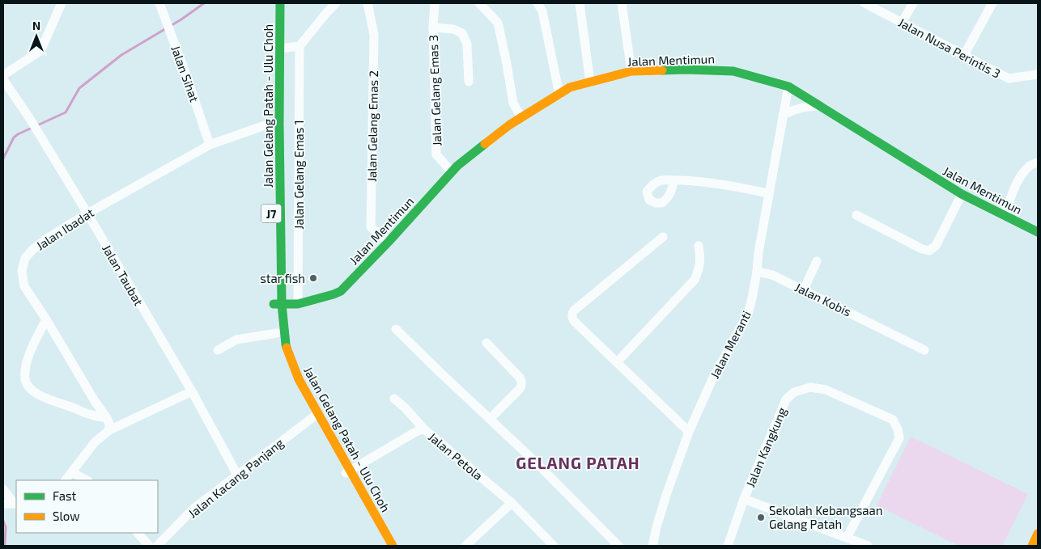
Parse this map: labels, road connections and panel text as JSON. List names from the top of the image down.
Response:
{
  "streets": {
    "main road": ["Jalan Mentimun", "Jalan Gelang Patah - Ulu Choh", "J7"],
    "street": [
      "Jalan Nusa Perintis 3",
      "Jalan Sihat",
      "Jalan Gelang Emas 3",
      "Jalan Gelang Emas 2",
      "Jalan Gelang Emas 1",
      "Jalan Ibadat",
      "Jalan Taubat",
      "Jalan Kobis",
      "Jalan Meranti",
      "Jalan Kangkung",
      "Jalan Petola",
      "Jalan Kacang Panjang"
    ]
  },
  "crossings": [
    ["Jalan Mentimun", "Jalan Gelang Emas 3"],
    ["Jalan Mentimun", "Jalan Gelang Patah - Ulu Choh"],
    ["Jalan Mentimun", "Jalan Gelang Emas 2"],
    ["Jalan Mentimun", "Jalan Gelang Emas 1"],
    ["Jalan Mentimun", "Jalan Meranti"],
    ["Jalan Sihat", "Jalan Ibadat"],
    ["Jalan Gelang Patah - Ulu Choh", "Jalan Ibadat"],
    ["Jalan Gelang Patah - Ulu Choh", "Jalan Petola"],
    ["Jalan Gelang Patah - Ulu Choh", "Jalan Kacang Panjang"],
    ["Jalan Ibadat", "Jalan Taubat"],
    ["Jalan Taubat", "Jalan Kacang Panjang"],
    ["Jalan Kobis", "Jalan Meranti"]
  ],
  "districts": ["GELANG PATAH"],
  "places": ["star fish", "Sekolah Kebangsaan Gelang Patah"],
  "legend": ["Fast", "Slow"],
  "north": "top"
}
